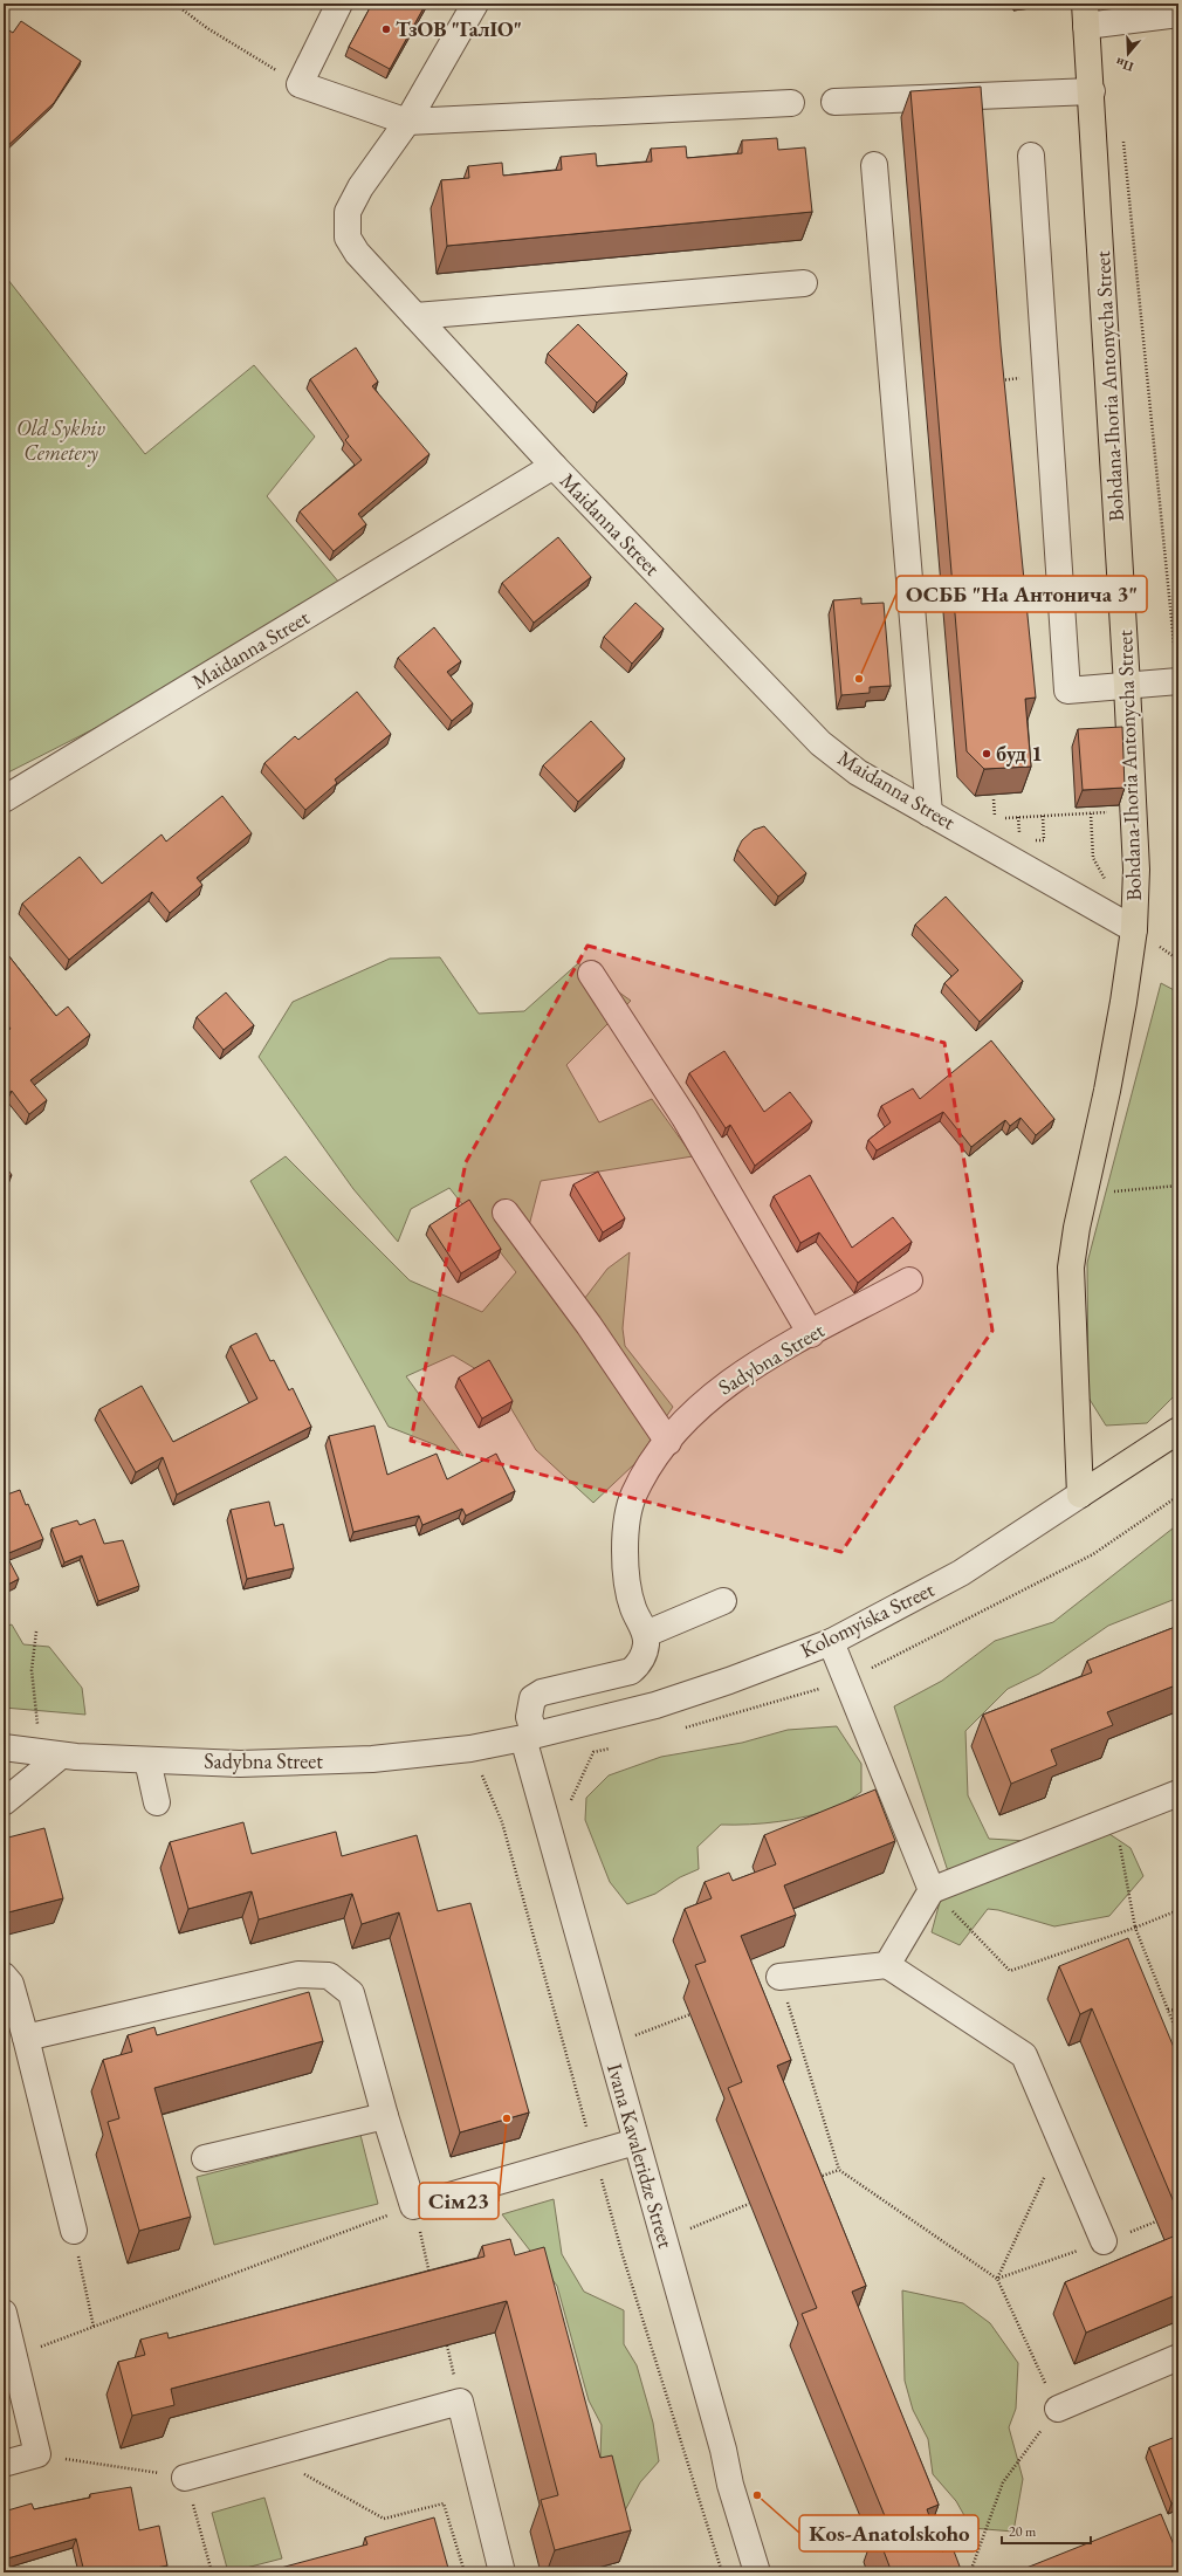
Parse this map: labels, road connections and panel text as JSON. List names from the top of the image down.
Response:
{
  "streets": {
    "main road": ["Bohdana-Ihoria Antonycha Street", "Kolomyiska Street"],
    "street": ["Maidanna Street", "Sadybna Street", "Ivana Kavaleridze Street"]
  },
  "crossings": [
    ["Bohdana-Ihoria Antonycha Street", "Maidanna Street"],
    ["Bohdana-Ihoria Antonycha Street", "Kolomyiska Street"],
    ["Sadybna Street", "Kolomyiska Street"],
    ["Sadybna Street", "Ivana Kavaleridze Street"],
    ["Kolomyiska Street", "Ivana Kavaleridze Street"]
  ],
  "parks": ["Old Sykhiv Cemetery"],
  "places": [
    "ТзОВ \"ГалІО\"",
    "ОСББ \"На Антонича 3\"",
    "буд 1",
    "Сім23",
    "Kos-Anatolskoho"
  ],
  "scale_bar": "20 m",
  "north": "bottom"
}
